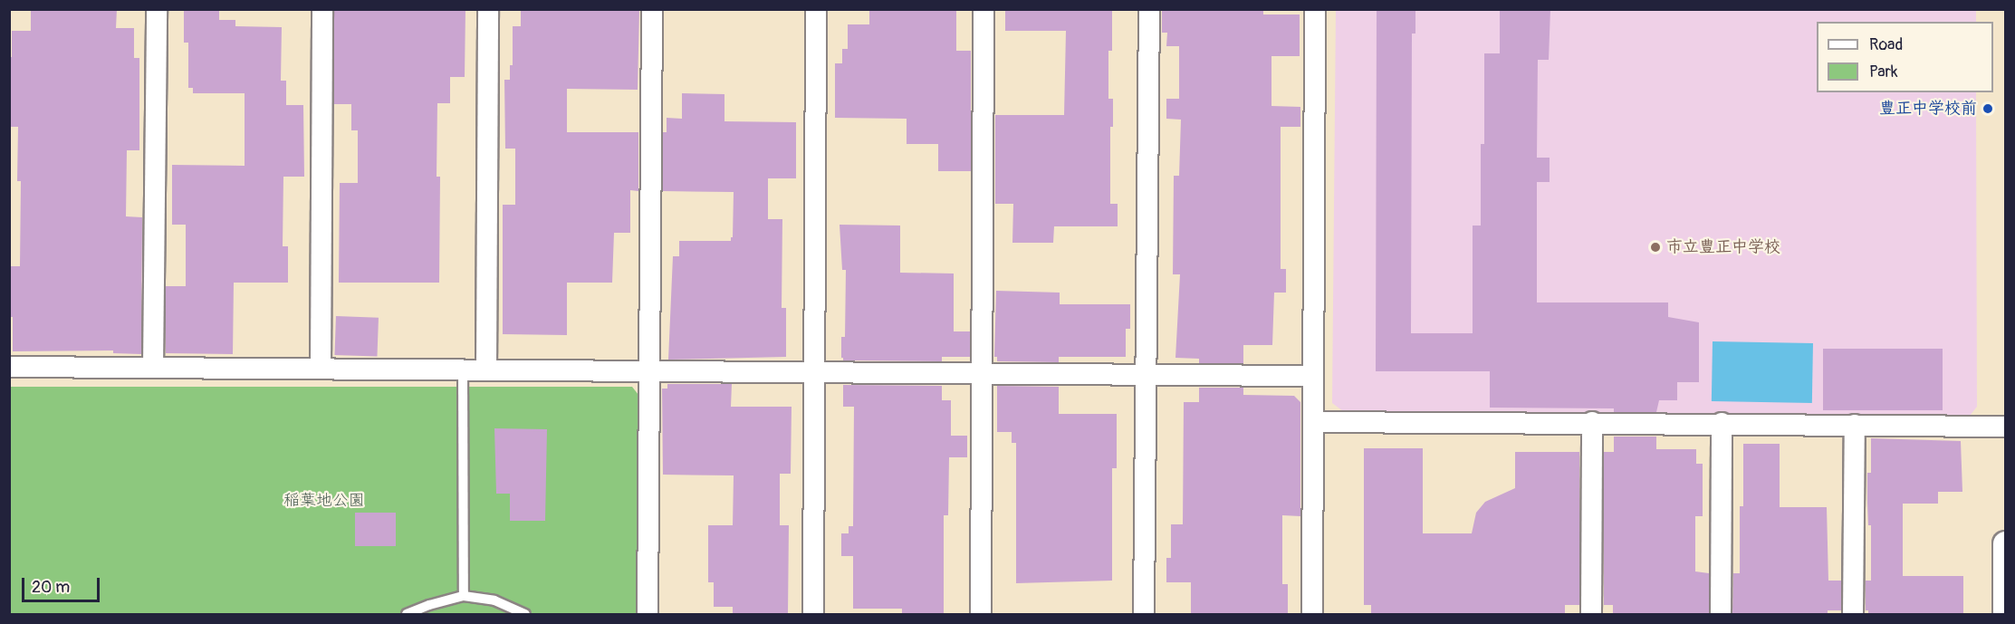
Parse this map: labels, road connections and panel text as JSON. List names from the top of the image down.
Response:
{
  "parks": ["稲葉地公園"],
  "places": ["豊正中学校前", "市立豊正中学校"],
  "legend": ["Road", "Park"],
  "scale_bar": "20 m"
}
